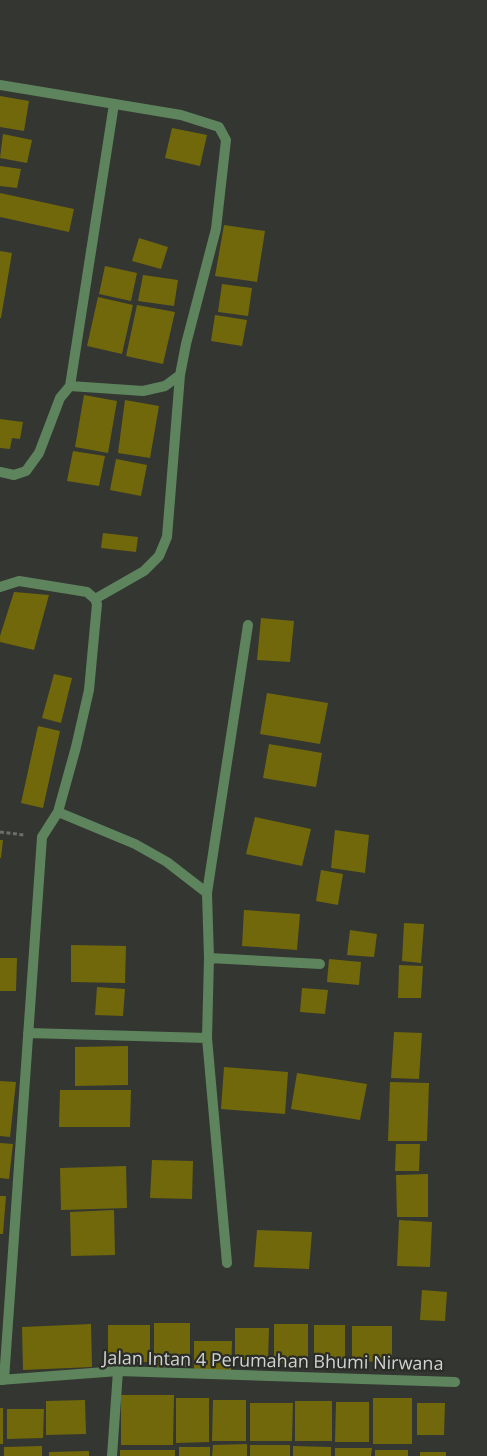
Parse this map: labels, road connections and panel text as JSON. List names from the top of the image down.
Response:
{
  "streets": {
    "street": ["Jalan Intan 4 Perumahan Bhumi Nirwana"]
  }
}
